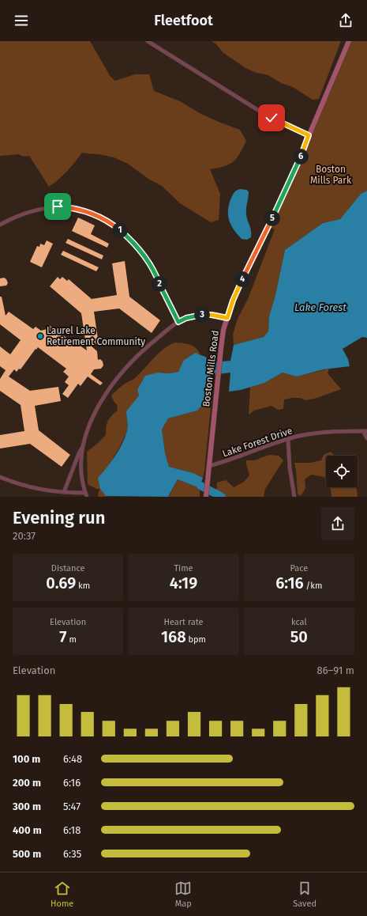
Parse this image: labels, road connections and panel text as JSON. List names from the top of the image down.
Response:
{
  "streets": {
    "street": ["Boston Mills Road", "Lake Forest Drive"]
  },
  "crossings": [
    ["Boston Mills Road", "Lake Forest Drive"]
  ],
  "water": ["Lake Forest"],
  "parks": ["Boston Mills Park"],
  "places": ["Laurel Lake Retirement Community"],
  "page": {
    "header": "Fleetfoot",
    "pins": [
      "6",
      "5",
      "1",
      "4",
      "2",
      "3"
    ],
    "heading": ["Evening run", "20:37"],
    "stats": [
      ["Distance", "0.69 km"],
      ["Time", "4:19"],
      ["Pace", "6:16 /km"],
      ["Elevation", "7 m"],
      ["Heart rate", "168 bpm"],
      ["kcal", "50"]
    ],
    "chart": ["Elevation", "86–91 m"],
    "list": [
      {
        "name": "100 m",
        "note": "6:48"
      },
      {
        "name": "200 m",
        "note": "6:16"
      },
      {
        "name": "300 m",
        "note": "5:47"
      },
      {
        "name": "400 m",
        "note": "6:18"
      },
      {
        "name": "500 m",
        "note": "6:35"
      }
    ],
    "tabs": ["Home", "Map", "Saved"]
  }
}
